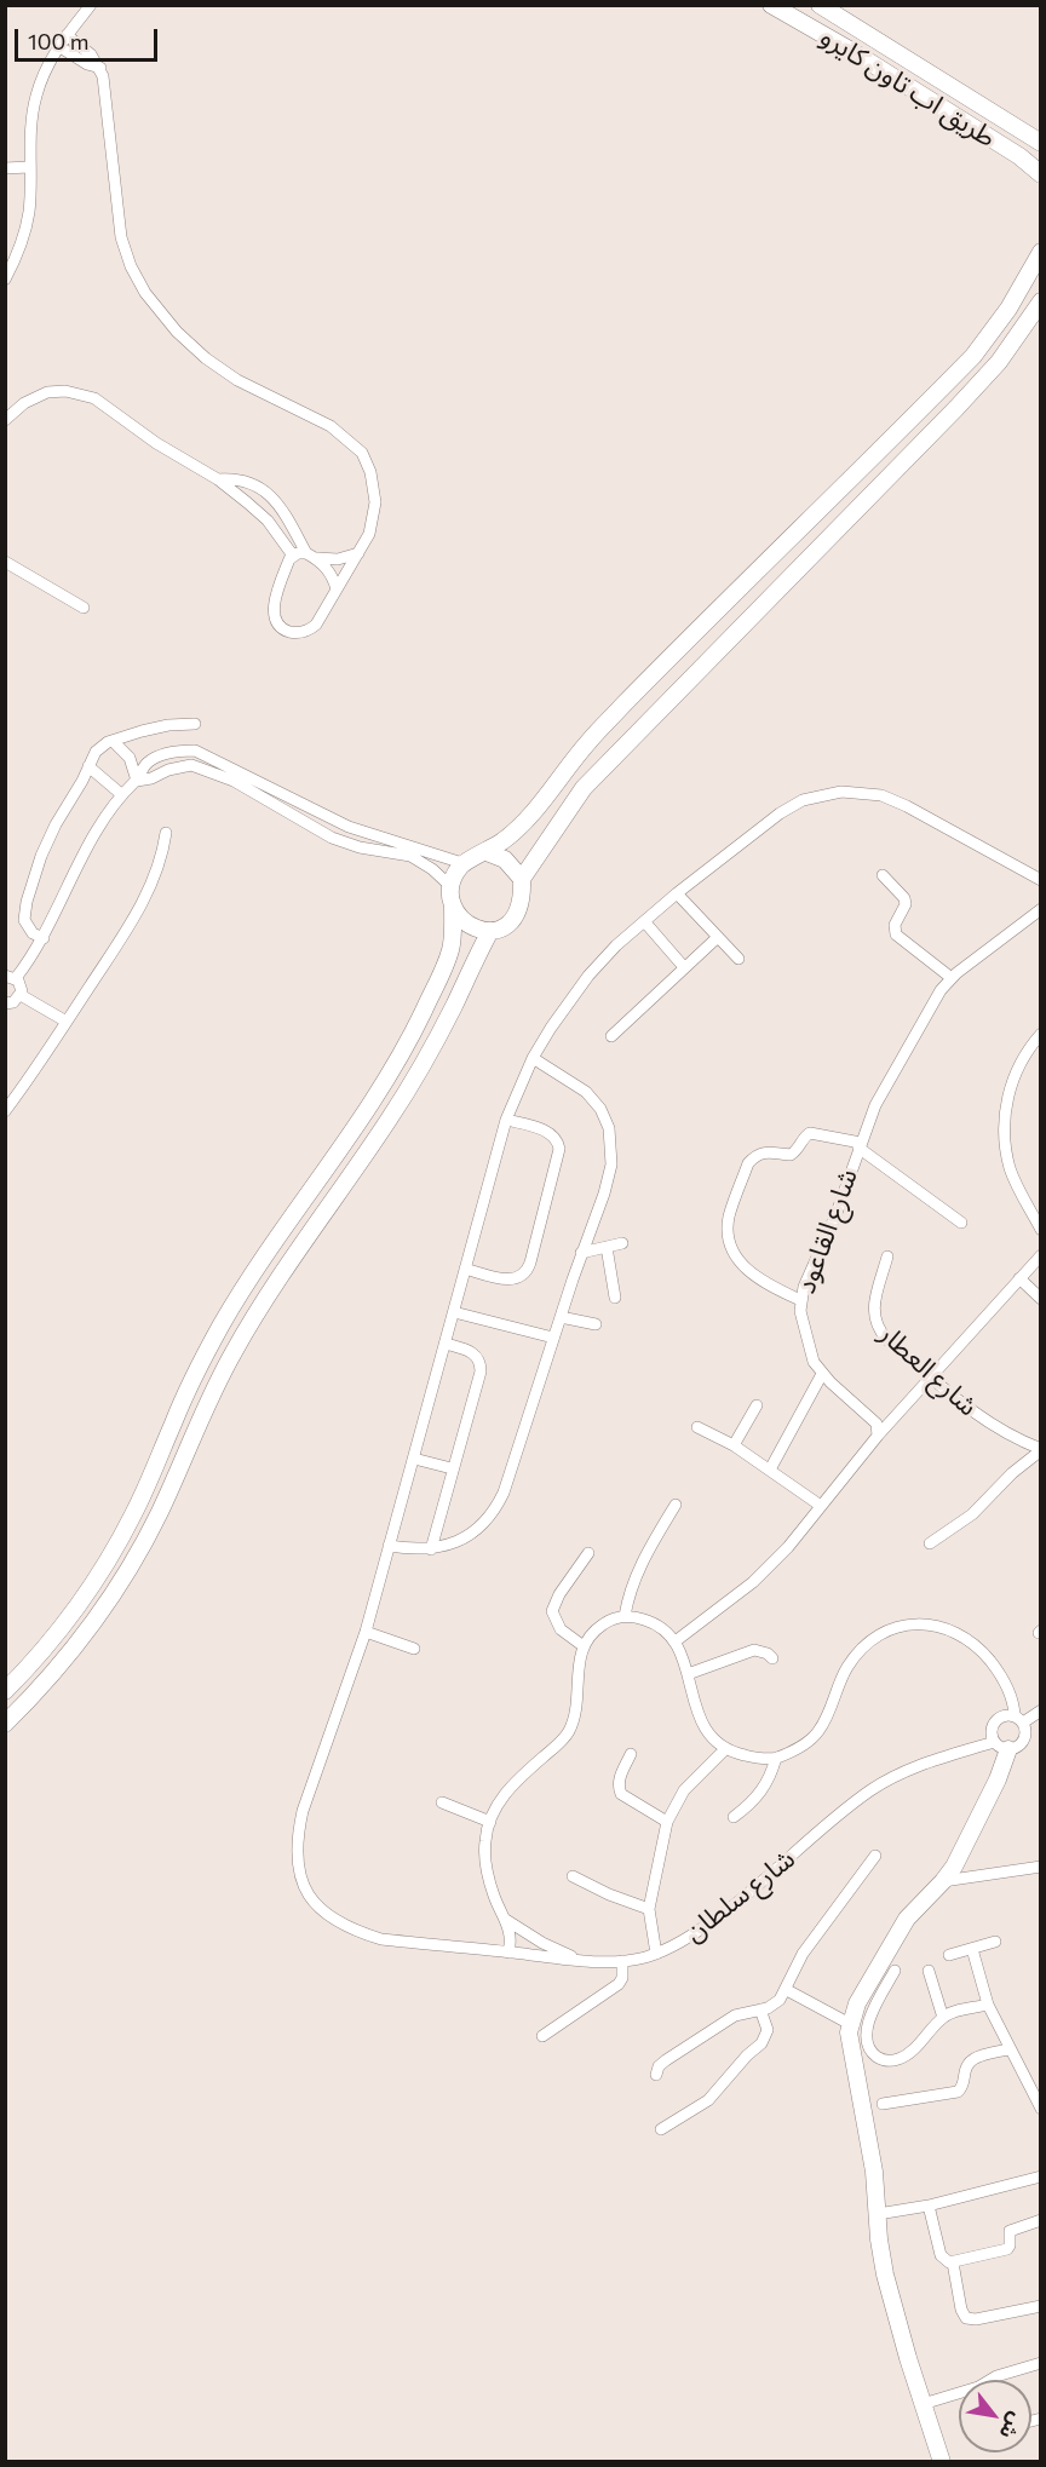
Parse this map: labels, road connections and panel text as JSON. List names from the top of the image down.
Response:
{
  "streets": {
    "street": [
      "طريق اب تاون كايرو",
      "شارع القاعود",
      "شارع العطار",
      "شارع سلطان"
    ]
  },
  "scale_bar": "100 m",
  "north": "bottom right"
}
